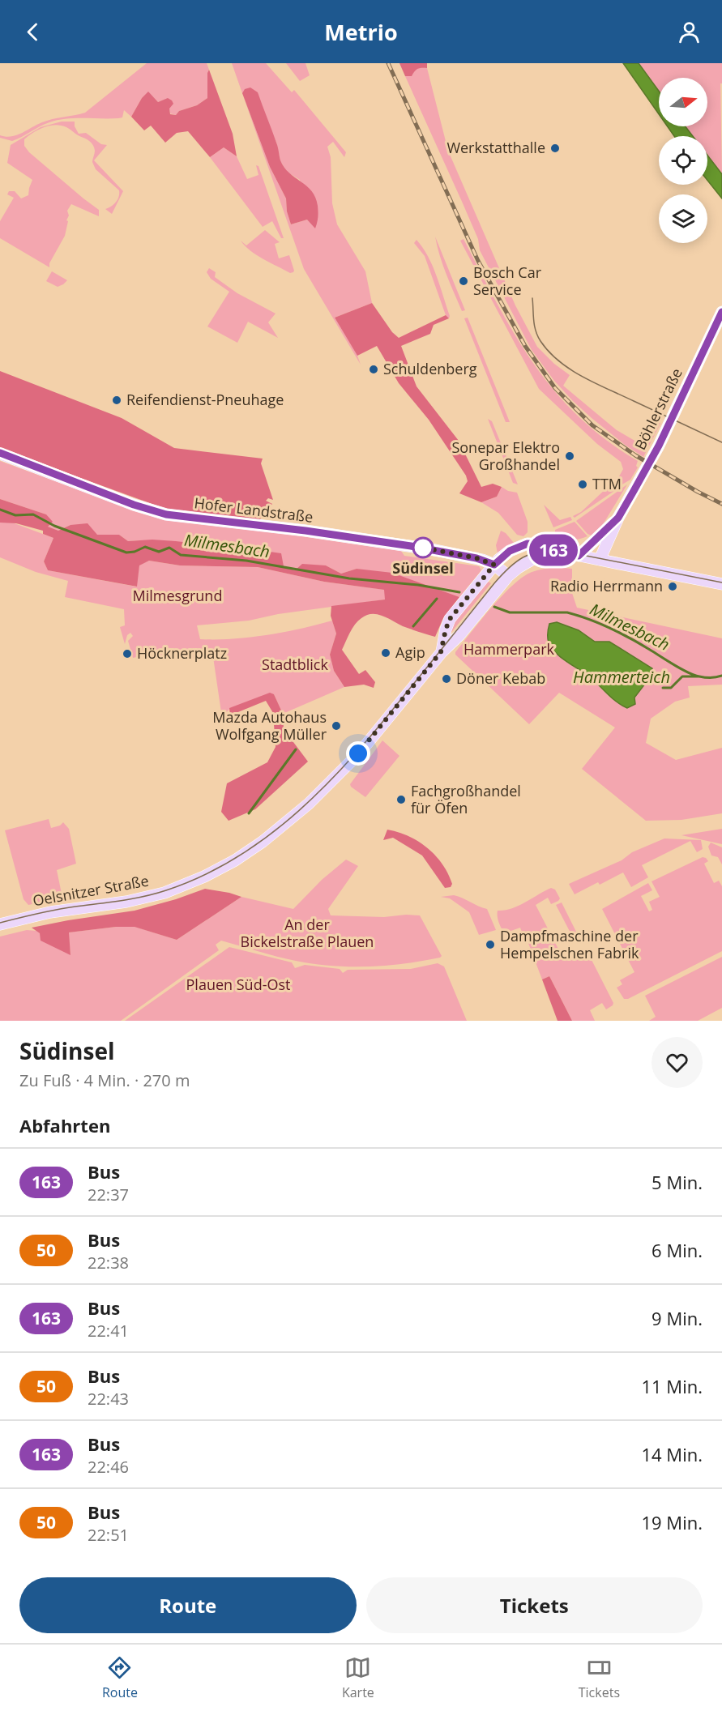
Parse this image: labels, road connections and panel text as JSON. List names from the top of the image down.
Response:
{
  "streets": {
    "main road": ["Böhlerstraße", "Hofer Landstraße", "Oelsnitzer Straße"]
  },
  "crossings": [
    ["Böhlerstraße", "Oelsnitzer Straße"],
    ["Hofer Landstraße", "Oelsnitzer Straße"]
  ],
  "water": ["Milmesbach", "Hammerteich"],
  "parks": [
    "Milmesgrund",
    "Hammerpark",
    "Stadtblick",
    "An der Bickelstraße Plauen",
    "Plauen Süd-Ost"
  ],
  "places": [
    "Werkstatthalle",
    "Bosch Car Service",
    "Schuldenberg",
    "Reifendienst-Pneuhage",
    "Sonepar Elektro Großhandel",
    "TTM",
    "Südinsel",
    "Radio Herrmann",
    "Agip",
    "Höcknerplatz",
    "Döner Kebab",
    "Mazda Autohaus Wolfgang Müller",
    "Fachgroßhandel für Öfen",
    "Dampfmaschine der Hempelschen Fabrik"
  ],
  "lines": ["bus line 163"],
  "north": "right",
  "page": {
    "header": "Metrio",
    "on_map": "163",
    "heading": [
      ["Südinsel", "Zu Fuß · 4 Min. · 270 m"],
      "Abfahrten"
    ],
    "list": [
      {
        "mark": "163",
        "name": "Bus",
        "note": "22:37",
        "value": "5 Min."
      },
      {
        "mark": "50",
        "name": "Bus",
        "note": "22:38",
        "value": "6 Min."
      },
      {
        "mark": "163",
        "name": "Bus",
        "note": "22:41",
        "value": "9 Min."
      },
      {
        "mark": "50",
        "name": "Bus",
        "note": "22:43",
        "value": "11 Min."
      },
      {
        "mark": "163",
        "name": "Bus",
        "note": "22:46",
        "value": "14 Min."
      },
      {
        "mark": "50",
        "name": "Bus",
        "note": "22:51",
        "value": "19 Min."
      }
    ],
    "buttons": ["Route", "Tickets"],
    "tabs": ["Route", "Karte", "Tickets"]
  }
}
